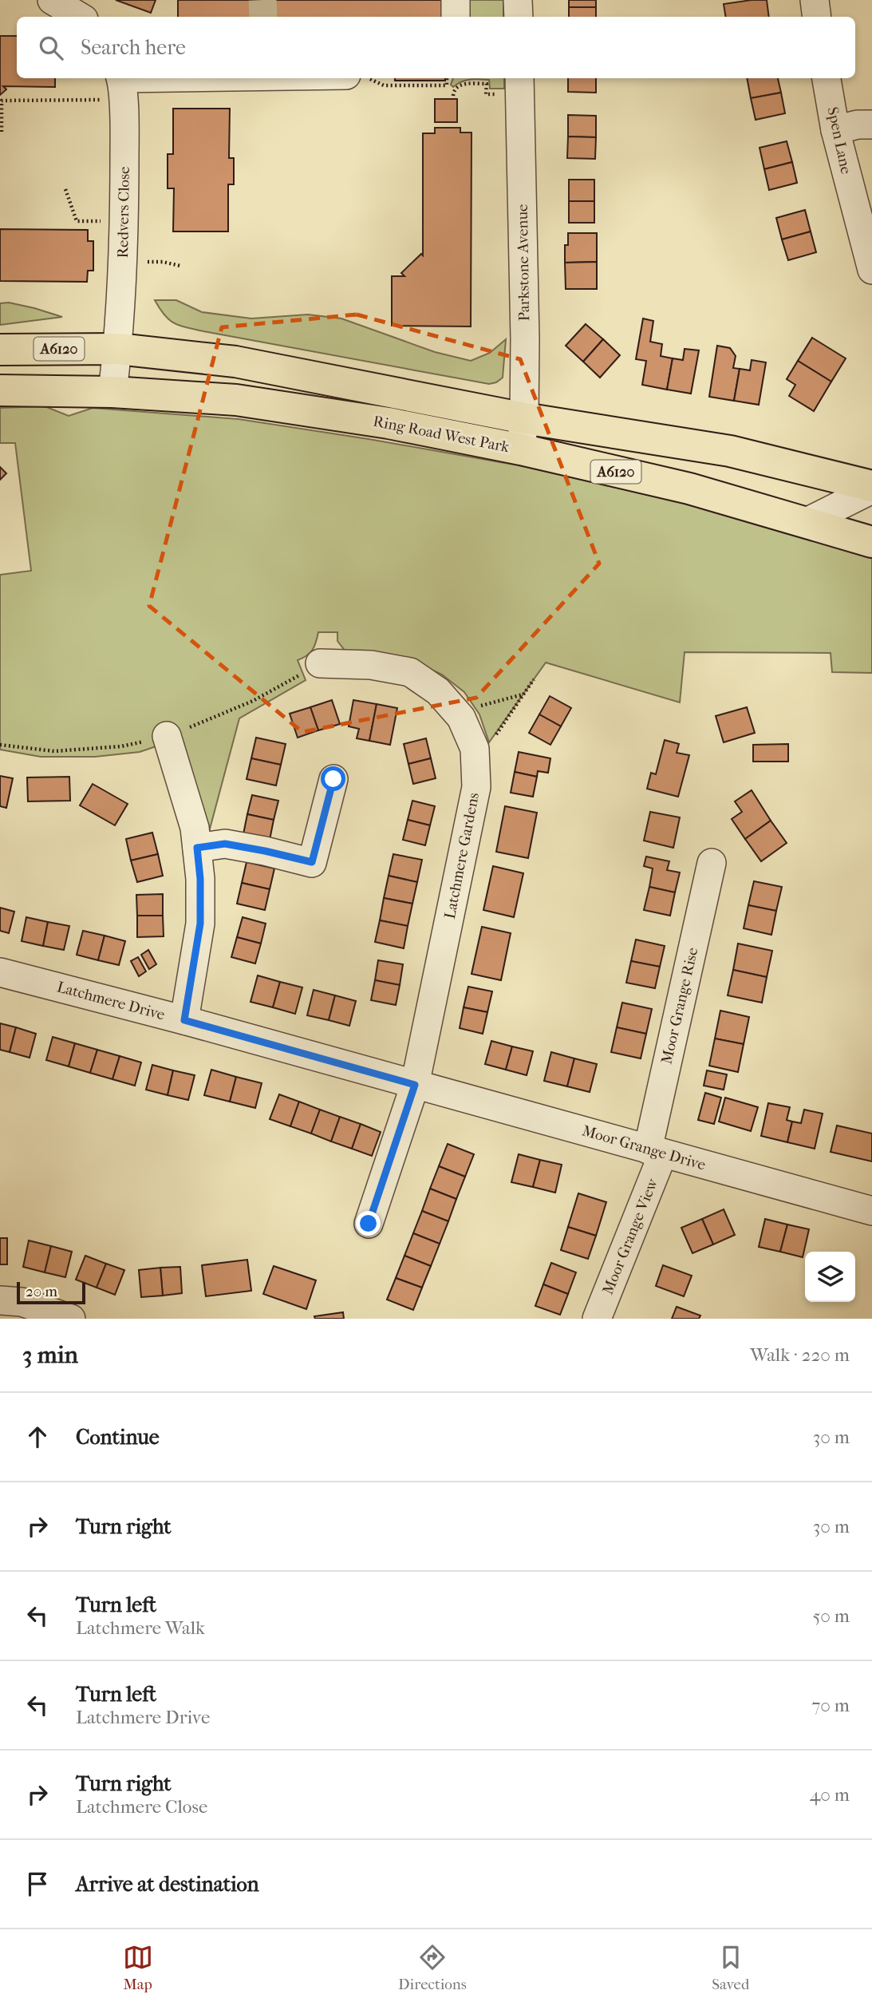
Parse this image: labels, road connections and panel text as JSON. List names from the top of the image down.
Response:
{
  "streets": {
    "highway": ["A6120", "Ring Road West Park"],
    "street": [
      "Spen Lane",
      "Redvers Close",
      "Parkstone Avenue",
      "Latchmere Gardens",
      "Latchmere Drive",
      "Moor Grange Rise",
      "Moor Grange Drive",
      "Moor Grange View"
    ]
  },
  "crossings": [
    ["Redvers Close", "Ring Road West Park"],
    ["Parkstone Avenue", "Ring Road West Park"],
    ["Latchmere Gardens", "Latchmere Drive"],
    ["Latchmere Gardens", "Moor Grange Drive"],
    ["Latchmere Drive", "Moor Grange Drive"],
    ["Moor Grange Rise", "Moor Grange Drive"],
    ["Moor Grange Rise", "Moor Grange View"],
    ["Moor Grange Drive", "Moor Grange View"]
  ],
  "scale_bar": "20 m",
  "page": {
    "search": "Search here",
    "scale": "20 m",
    "heading": ["3 min", "Walk · 220 m"],
    "list": [
      ["Continue", "30 m"],
      ["Turn right", "30 m"],
      ["Turn left", "Latchmere Walk", "50 m"],
      ["Turn left", "Latchmere Drive", "70 m"],
      ["Turn right", "Latchmere Close", "40 m"],
      "Arrive at destination"
    ],
    "nav": ["Map", "Directions", "Saved"]
  }
}
